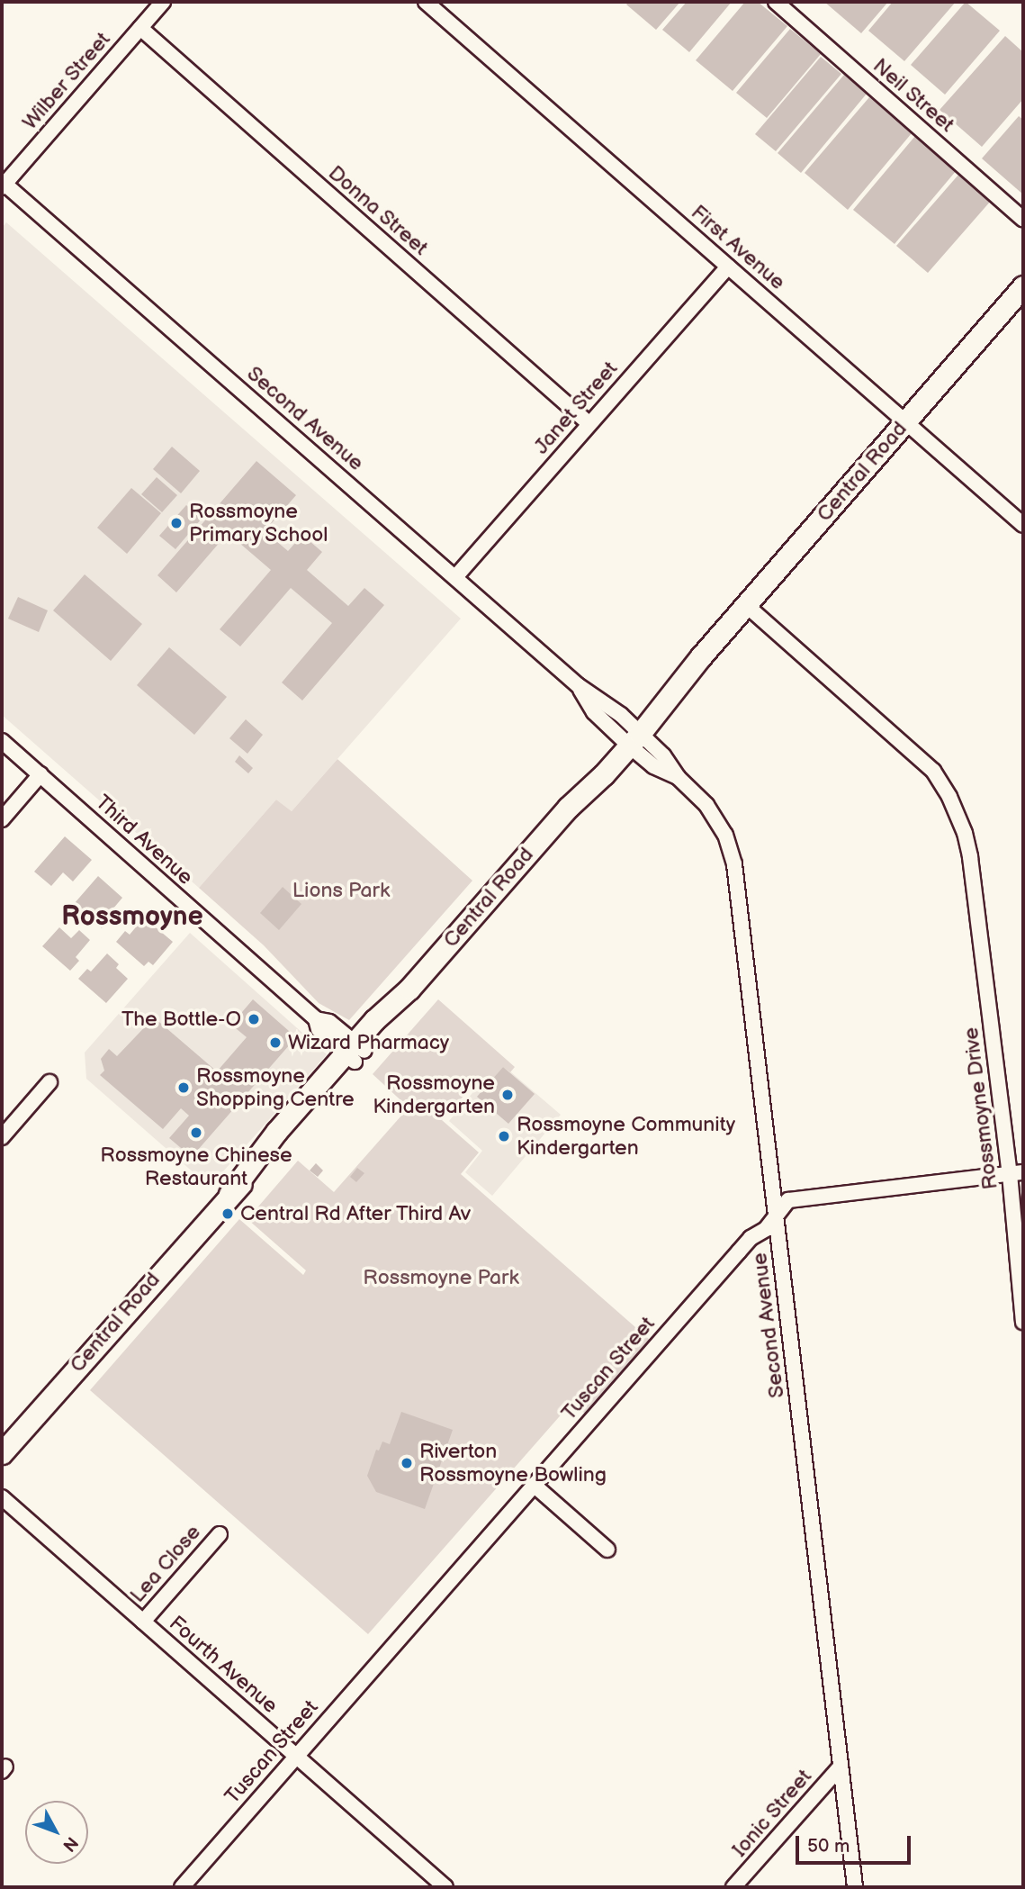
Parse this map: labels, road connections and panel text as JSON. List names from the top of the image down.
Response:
{
  "streets": {
    "street": [
      "Wilber Street",
      "Neil Street",
      "Donna Street",
      "First Avenue",
      "Janet Street",
      "Second Avenue",
      "Central Road",
      "Third Avenue",
      "Rossmoyne Drive",
      "Tuscan Street",
      "Lea Close",
      "Fourth Avenue",
      "Ionic Street"
    ]
  },
  "crossings": [
    ["Wilber Street", "Donna Street"],
    ["Wilber Street", "Second Avenue"],
    ["Donna Street", "Janet Street"],
    ["First Avenue", "Janet Street"],
    ["First Avenue", "Central Road"],
    ["Janet Street", "Second Avenue"],
    ["Second Avenue", "Central Road"],
    ["Second Avenue", "Tuscan Street"],
    ["Second Avenue", "Ionic Street"],
    ["Central Road", "Third Avenue"],
    ["Central Road", "Rossmoyne Drive"],
    ["Rossmoyne Drive", "Tuscan Street"],
    ["Tuscan Street", "Fourth Avenue"],
    ["Lea Close", "Fourth Avenue"]
  ],
  "districts": ["Rossmoyne"],
  "parks": ["Lions Park", "Rossmoyne Park"],
  "places": [
    "Rossmoyne Primary School",
    "The Bottle-O",
    "Wizard Pharmacy",
    "Rossmoyne Shopping Centre",
    "Rossmoyne Kindergarten",
    "Rossmoyne Chinese Restaurant",
    "Rossmoyne Community Kindergarten",
    "Central Rd After Third Av",
    "Riverton Rossmoyne Bowling"
  ],
  "scale_bar": "50 m",
  "north": "bottom right"
}
